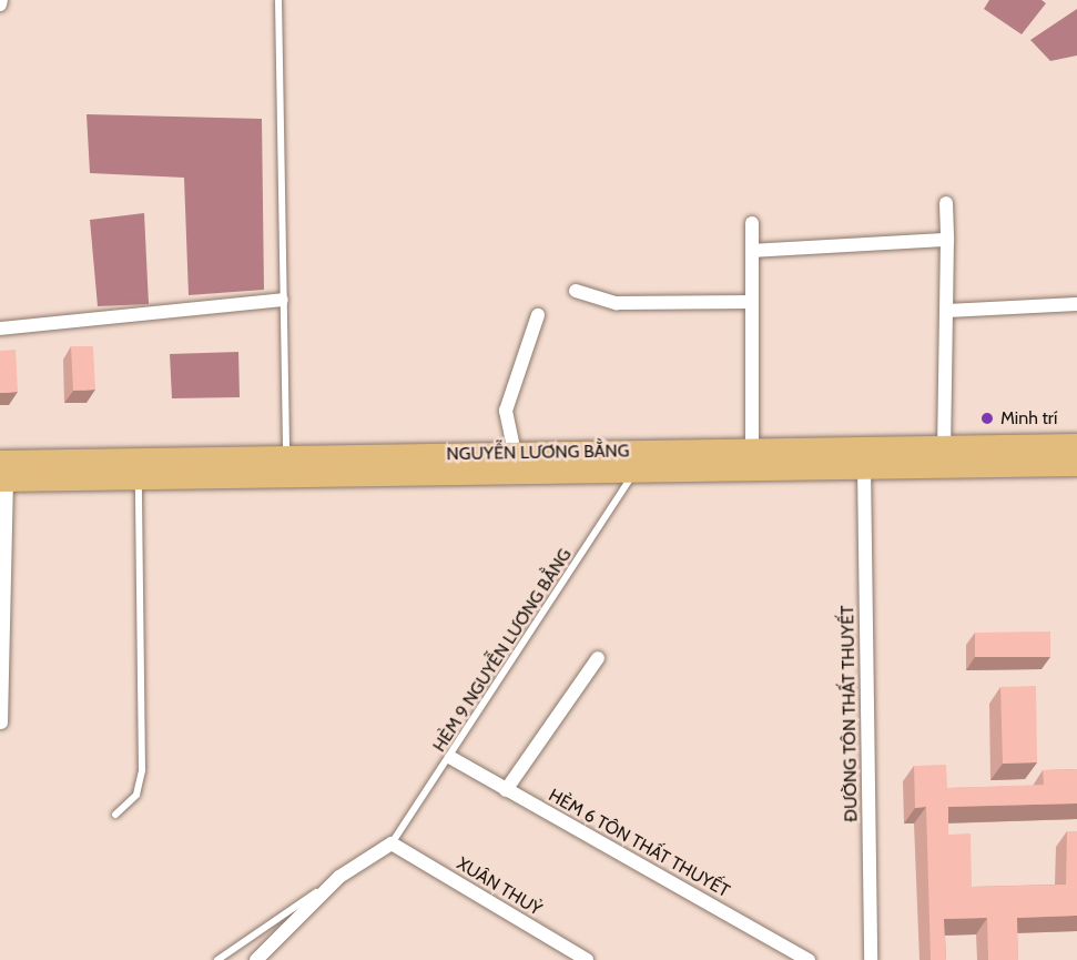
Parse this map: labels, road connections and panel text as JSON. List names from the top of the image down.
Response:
{
  "streets": {
    "main road": ["NGUYỄN LƯƠNG BẰNG"],
    "street": ["ĐƯỜNG TÔN THẤT THUYẾT", "HẺM 6 TÔN THẤT THUYẾT", "XUÂN THUỶ"],
    "lane": ["HẺM 9 NGUYỄN LƯƠNG BẰNG"]
  },
  "crossings": [
    ["NGUYỄN LƯƠNG BẰNG", "HẺM 9 NGUYỄN LƯƠNG BẰNG"],
    ["NGUYỄN LƯƠNG BẰNG", "ĐƯỜNG TÔN THẤT THUYẾT"],
    ["HẺM 9 NGUYỄN LƯƠNG BẰNG", "HẺM 6 TÔN THẤT THUYẾT"],
    ["HẺM 9 NGUYỄN LƯƠNG BẰNG", "XUÂN THUỶ"]
  ],
  "places": ["Minh trí"]
}
